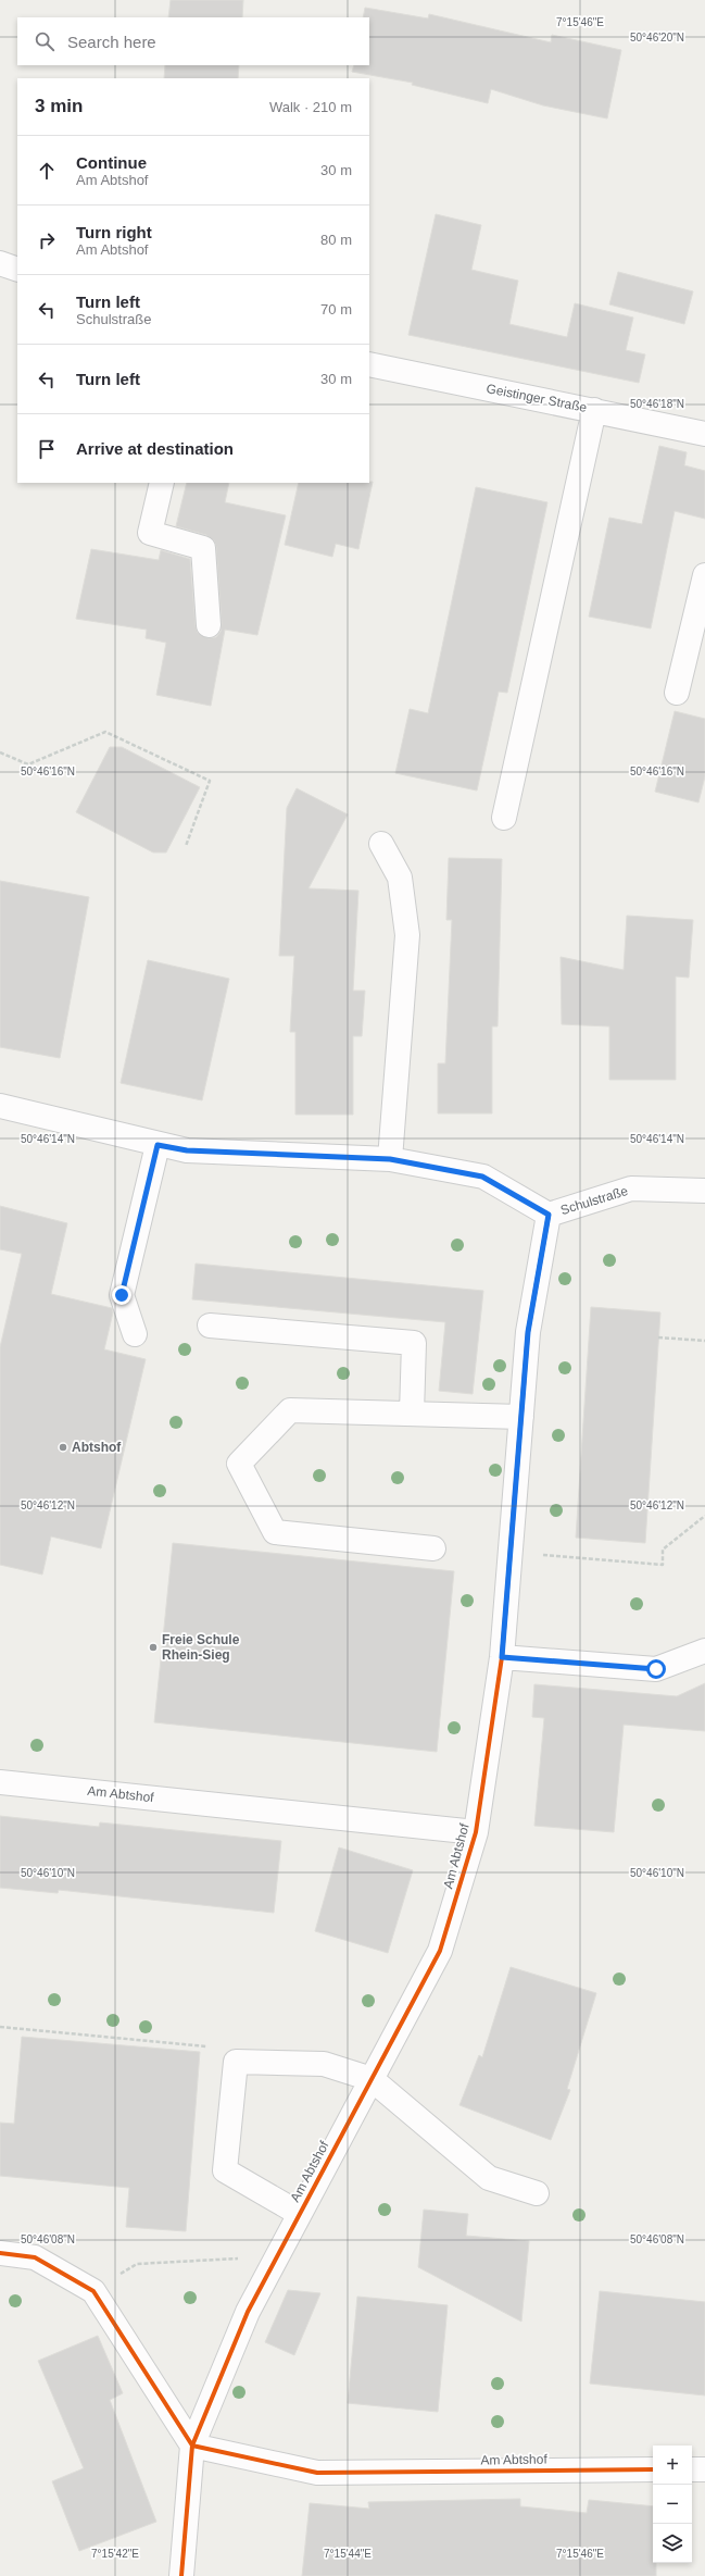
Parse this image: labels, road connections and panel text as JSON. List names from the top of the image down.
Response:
{
  "streets": {
    "street": ["Geistinger Straße", "Schulstraße", "Am Abtshof"]
  },
  "crossings": [
    ["Schulstraße", "Am Abtshof"]
  ],
  "places": ["Abtshof", "Freie Schule Rhein-Sieg"],
  "page": {
    "search": "Search here",
    "heading": ["3 min", "Walk · 210 m"],
    "list": [
      ["Continue", "Am Abtshof", "30 m"],
      ["Turn right", "Am Abtshof", "80 m"],
      ["Turn left", "Schulstraße", "70 m"],
      ["Turn left", "30 m"],
      "Arrive at destination"
    ],
    "map_buttons": ["+", "−"]
  },
  "coordinates": [
    "7°15'46\"E",
    "50°46'20\"N",
    "50°46'18\"N",
    "50°46'16\"N",
    "50°46'14\"N",
    "50°46'12\"N",
    "50°46'10\"N",
    "50°46'08\"N",
    "7°15'42\"E",
    "7°15'44\"E"
  ]
}
